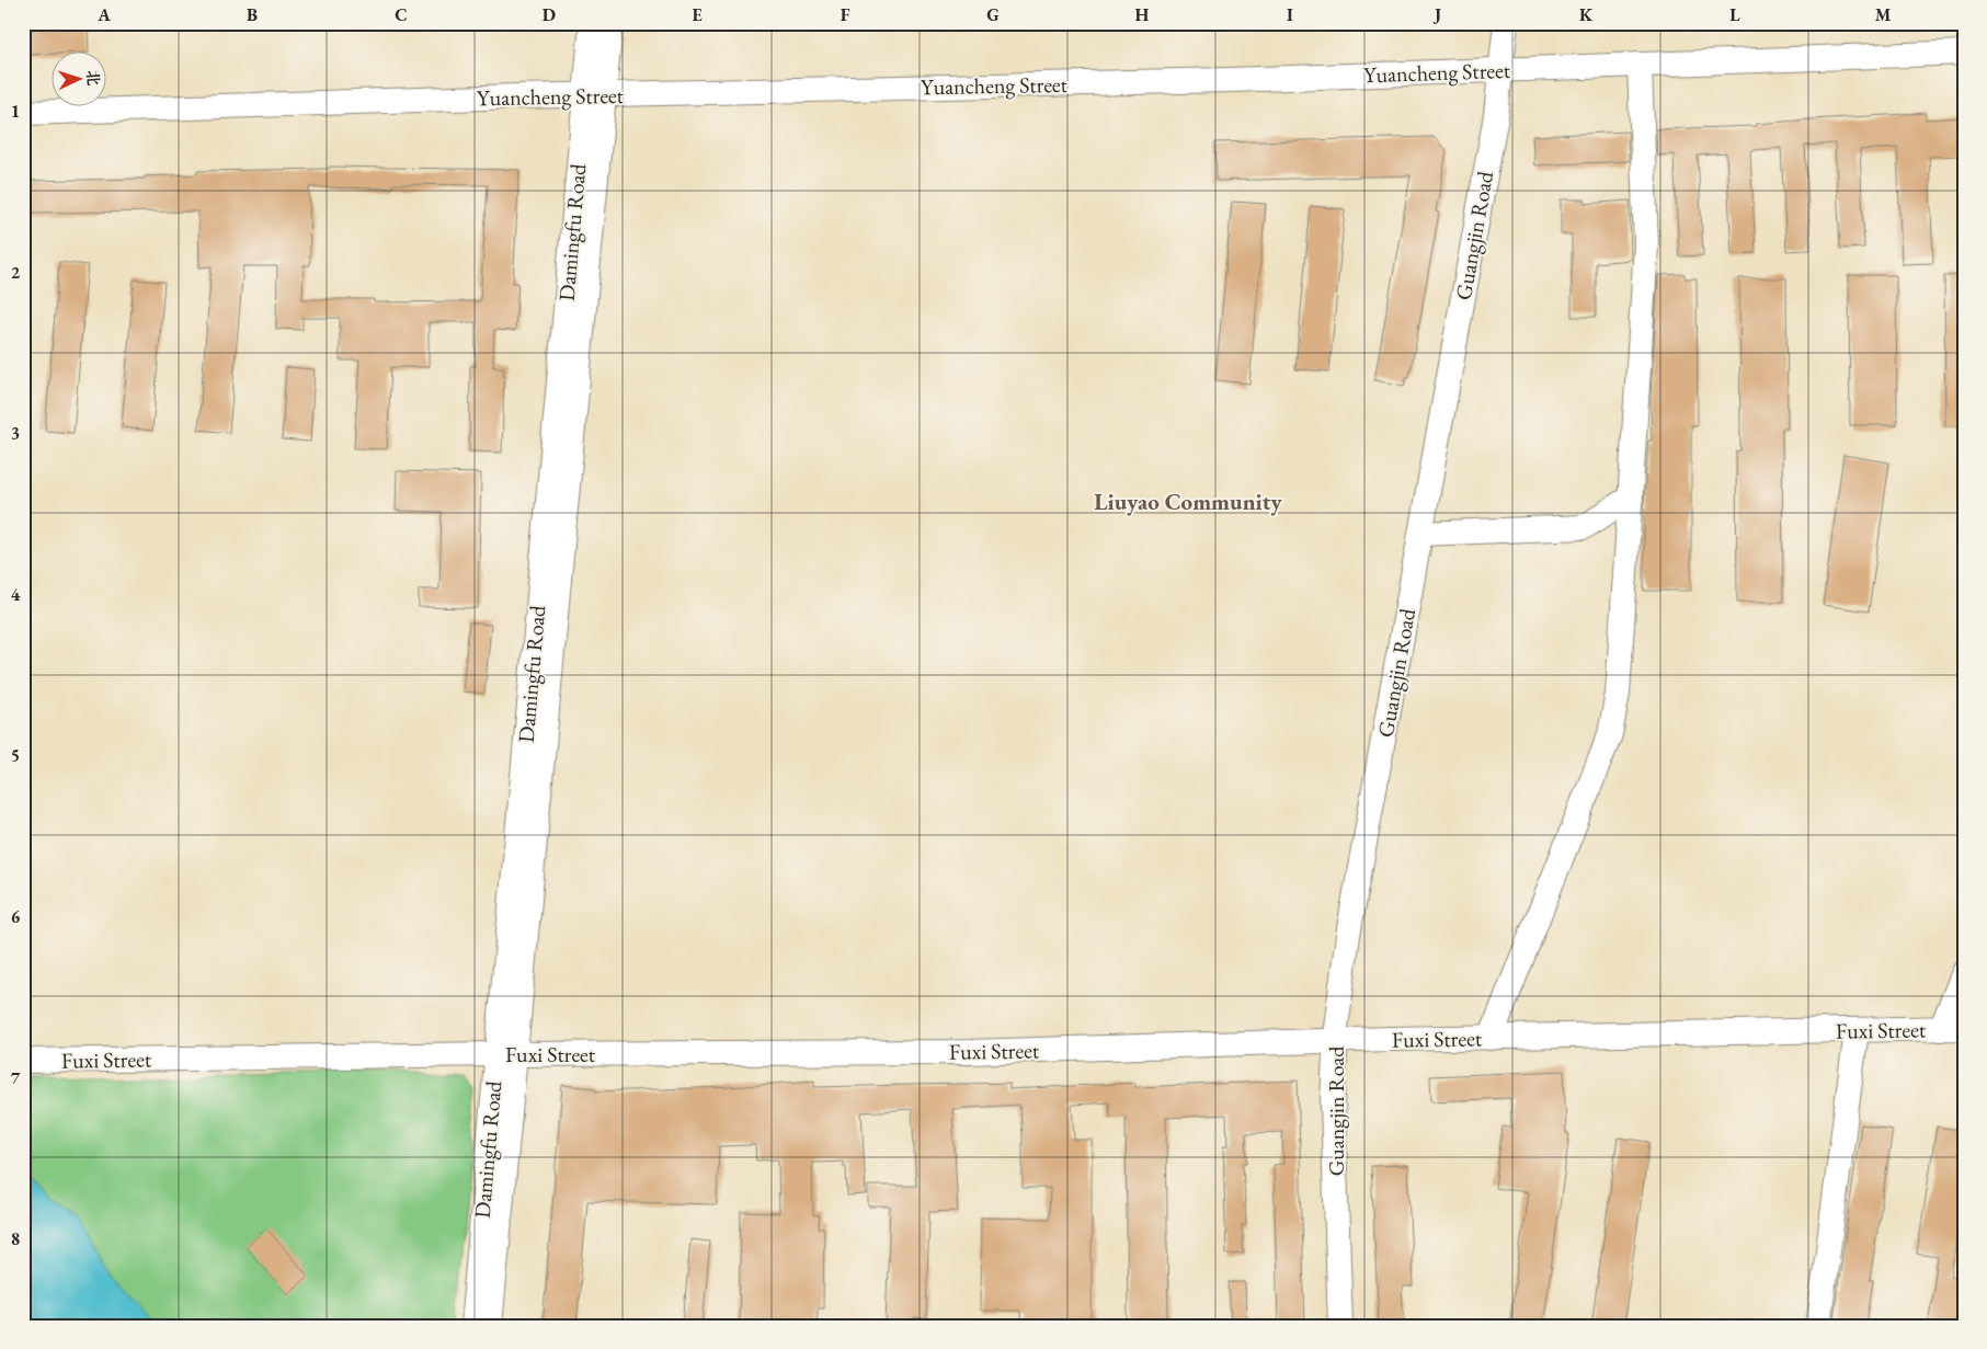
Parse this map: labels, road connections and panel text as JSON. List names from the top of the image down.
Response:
{
  "streets": {
    "street": [
      "Yuancheng Street",
      "Damingfu Road",
      "Guangjin Road",
      "Fuxi Street"
    ]
  },
  "crossings": [
    ["Yuancheng Street", "Damingfu Road"],
    ["Yuancheng Street", "Guangjin Road"],
    ["Damingfu Road", "Fuxi Street"],
    ["Guangjin Road", "Fuxi Street"]
  ],
  "districts": ["Liuyao Community"],
  "north": "right",
  "grid": {
    "columns": [
      "A",
      "B",
      "C",
      "D",
      "E",
      "F",
      "G",
      "H",
      "I",
      "J",
      "K",
      "L",
      "M"
    ],
    "rows": [
      "1",
      "2",
      "3",
      "4",
      "5",
      "6",
      "7",
      "8"
    ]
  }
}
